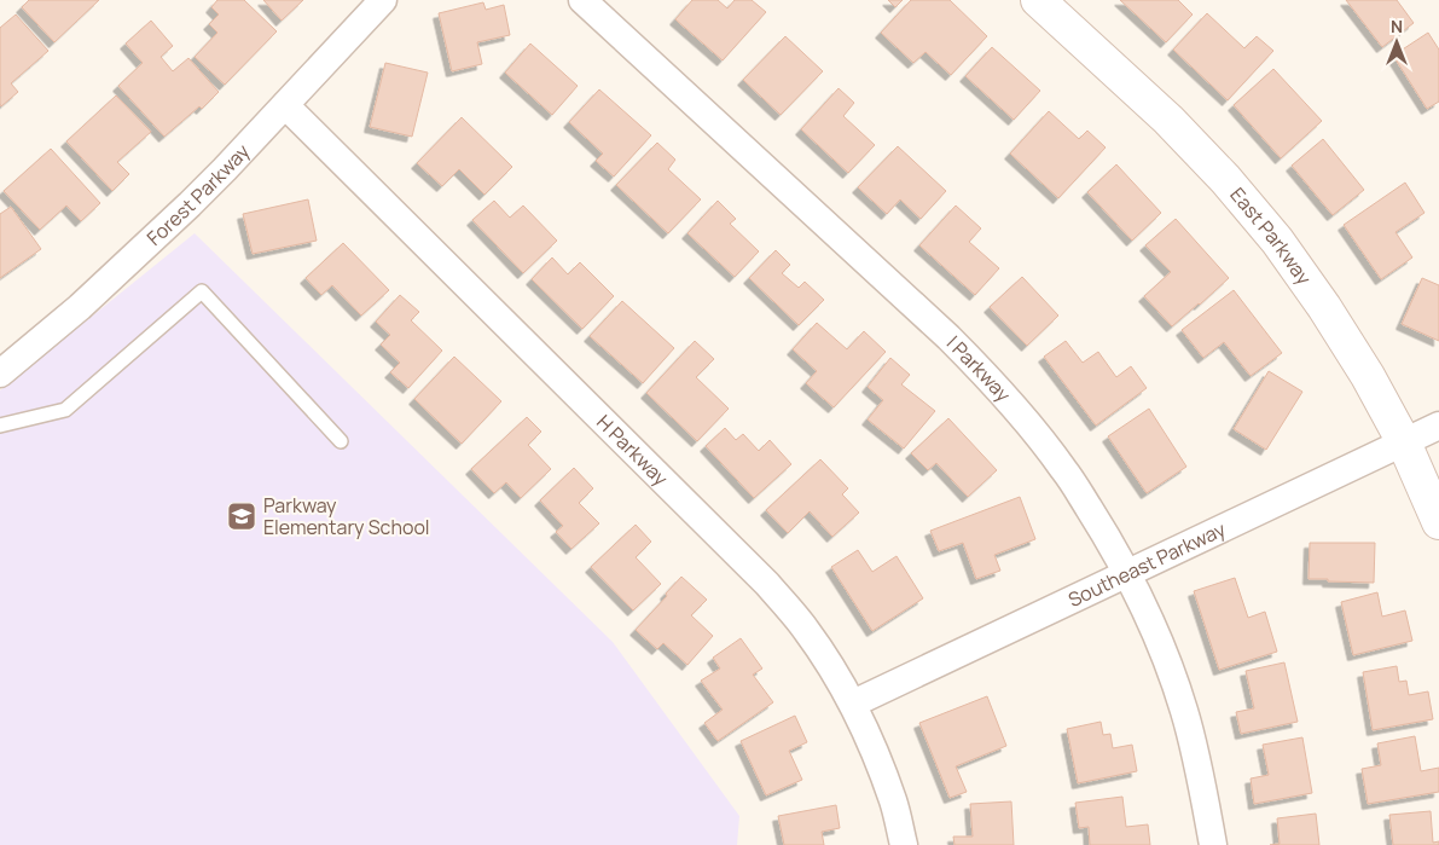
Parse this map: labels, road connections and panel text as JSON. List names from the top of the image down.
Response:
{
  "streets": {
    "street": [
      "Forest Parkway",
      "East Parkway",
      "I Parkway",
      "H Parkway",
      "Southeast Parkway"
    ]
  },
  "crossings": [
    ["Forest Parkway", "H Parkway"],
    ["East Parkway", "Southeast Parkway"],
    ["I Parkway", "Southeast Parkway"],
    ["H Parkway", "Southeast Parkway"]
  ],
  "places": {
    "school or university": ["Parkway Elementary School"]
  },
  "north": "top"
}
